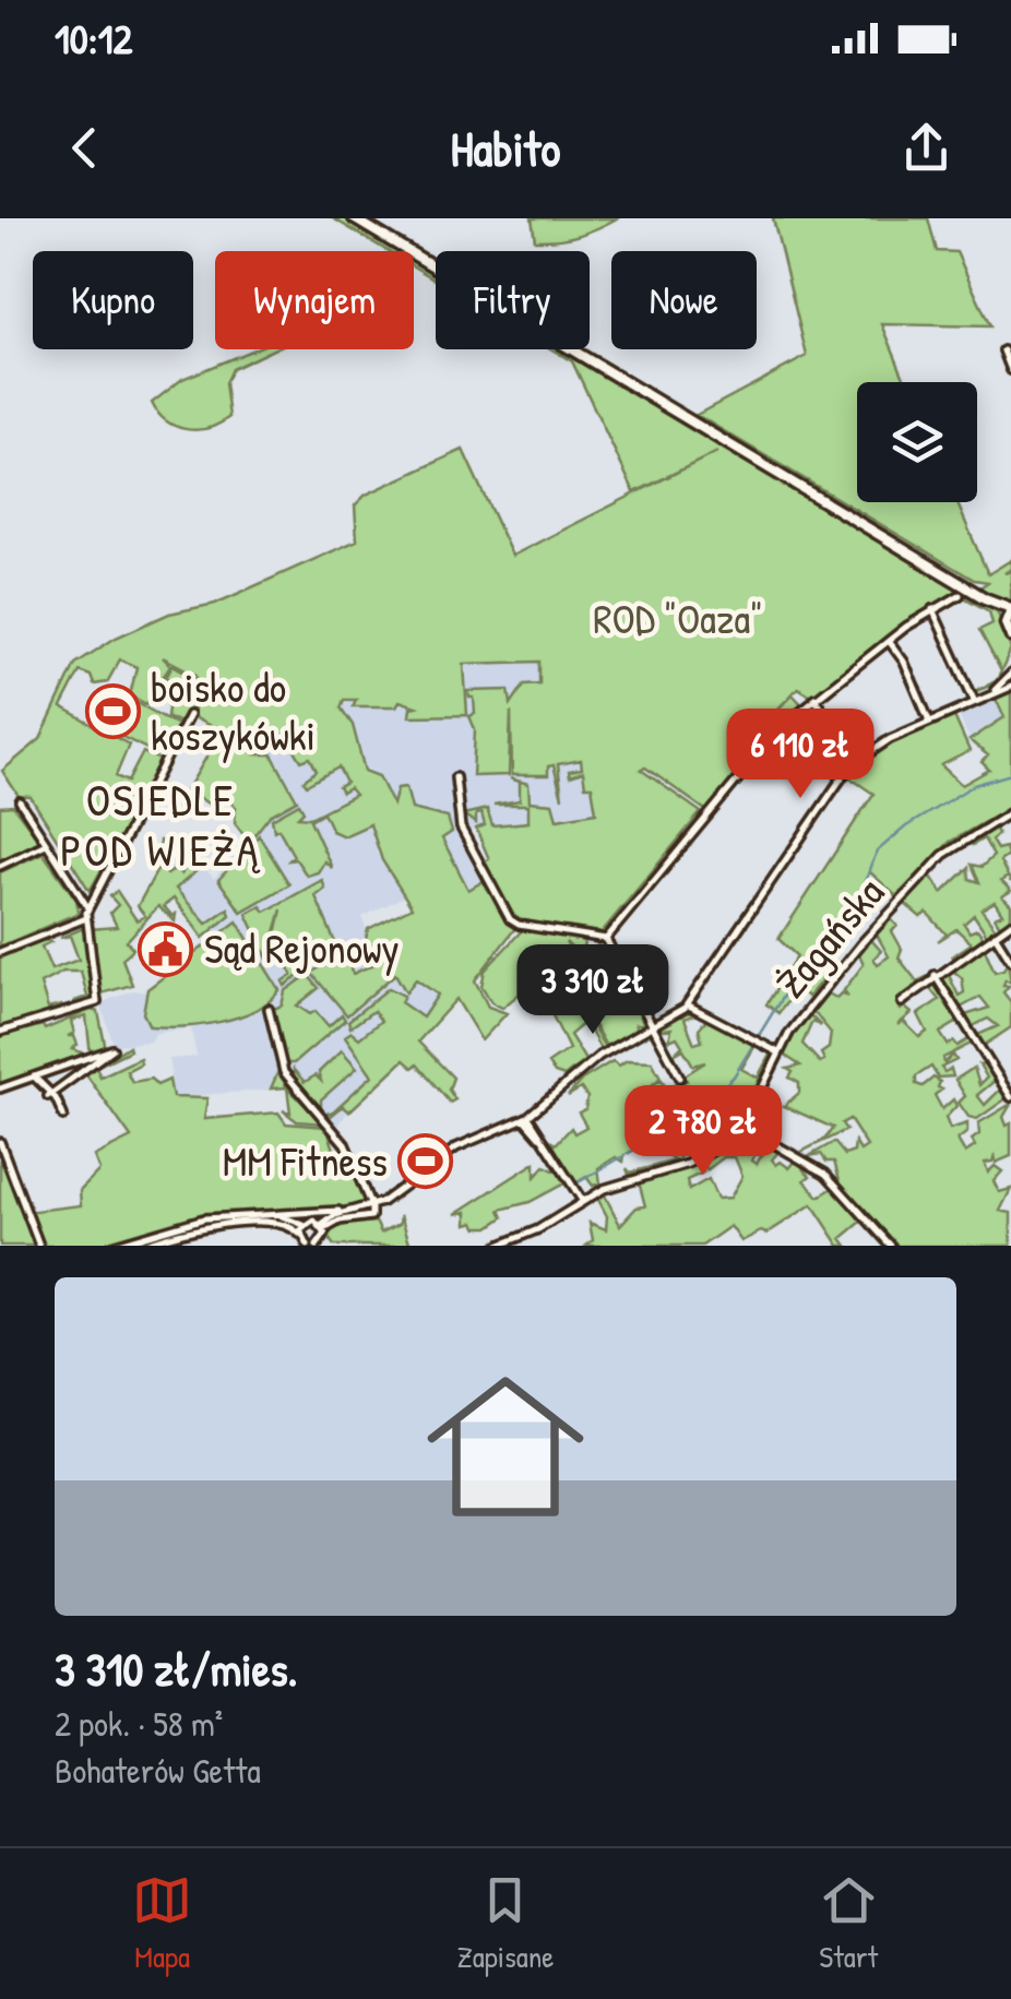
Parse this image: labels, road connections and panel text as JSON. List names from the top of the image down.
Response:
{
  "streets": {
    "street": ["Żagańska"]
  },
  "districts": ["OSIEDLE POD WIEŻĄ"],
  "parks": ["ROD \"Oaza\""],
  "places": {
    "sports": ["boisko do koszykówki", "MM Fitness"],
    "public building": ["Sąd Rejonowy"]
  },
  "page": {
    "status": "10:12",
    "header": "Habito",
    "chip": [
      "Kupno",
      "Wynajem",
      "Filtry",
      "Nowe"
    ],
    "price": ["6 110 zł", "3 310 zł", "2 780 zł"],
    "list": [
      {
        "name": "3 310 zł/mies.",
        "note": "2 pok. · 58 m² · Bohaterów Getta"
      }
    ],
    "tabs": ["Mapa", "Zapisane", "Start"]
  }
}
